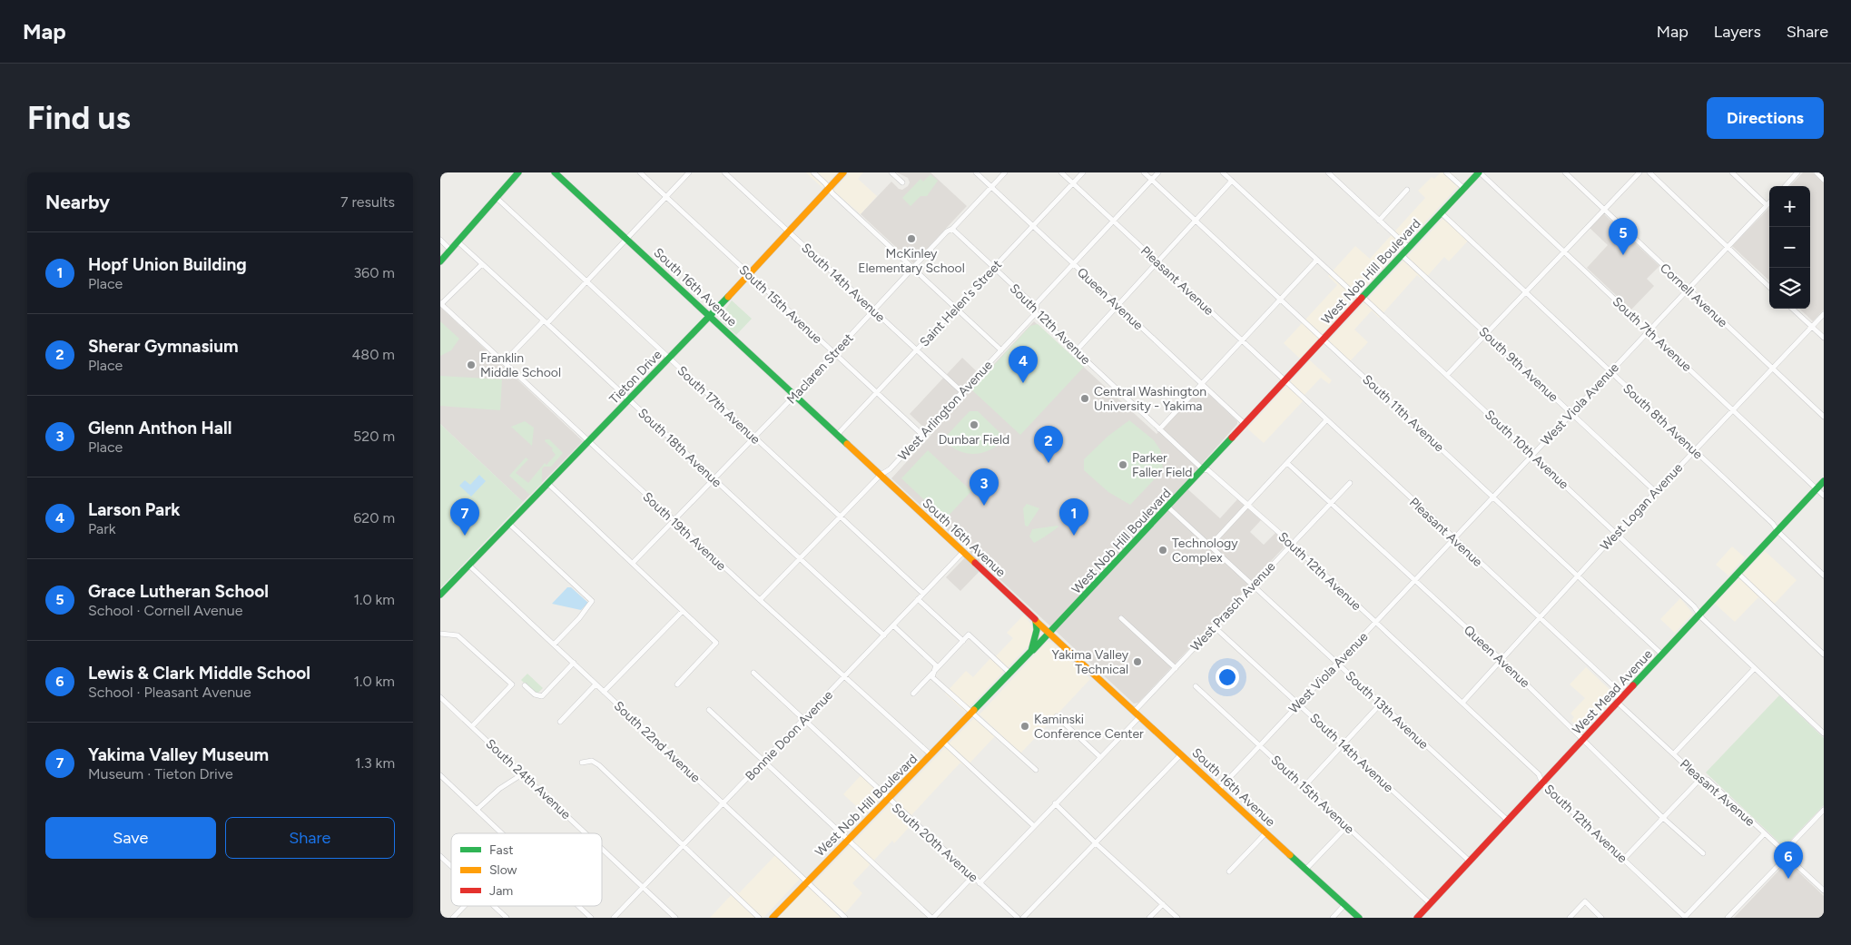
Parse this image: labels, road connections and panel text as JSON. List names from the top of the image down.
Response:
{
  "streets": {
    "main road": [
      "West Nob Hill Boulevard",
      "South 16th Avenue",
      "Tieton Drive",
      "West Mead Avenue"
    ],
    "street": [
      "Pleasant Avenue",
      "South 14th Avenue",
      "Cornell Avenue",
      "Queen Avenue",
      "Saint Helen's Street",
      "South 15th Avenue",
      "South 12th Avenue",
      "South 7th Avenue",
      "South 9th Avenue",
      "Maclaren Street",
      "West Viola Avenue",
      "South 17th Avenue",
      "West Arlington Avenue",
      "South 11th Avenue",
      "South 8th Avenue",
      "South 18th Avenue",
      "South 10th Avenue",
      "West Logan Avenue",
      "South 19th Avenue",
      "West Prasch Avenue",
      "South 13th Avenue",
      "Bonnie Doon Avenue",
      "South 22nd Avenue",
      "South 24th Avenue",
      "South 20th Avenue"
    ]
  },
  "crossings": [
    ["West Nob Hill Boulevard", "Pleasant Avenue"],
    ["West Nob Hill Boulevard", "South 16th Avenue"],
    ["West Nob Hill Boulevard", "Queen Avenue"],
    ["West Nob Hill Boulevard", "South 12th Avenue"],
    ["West Nob Hill Boulevard", "South 7th Avenue"],
    ["West Nob Hill Boulevard", "South 9th Avenue"],
    ["West Nob Hill Boulevard", "South 11th Avenue"],
    ["West Nob Hill Boulevard", "South 8th Avenue"],
    ["West Nob Hill Boulevard", "South 10th Avenue"],
    ["West Nob Hill Boulevard", "South 19th Avenue"],
    ["West Nob Hill Boulevard", "South 13th Avenue"],
    ["West Nob Hill Boulevard", "South 22nd Avenue"],
    ["West Nob Hill Boulevard", "South 20th Avenue"],
    ["Pleasant Avenue", "Saint Helen's Street"],
    ["Pleasant Avenue", "West Viola Avenue"],
    ["Pleasant Avenue", "West Arlington Avenue"],
    ["Pleasant Avenue", "West Logan Avenue"],
    ["Pleasant Avenue", "West Mead Avenue"],
    ["South 14th Avenue", "Saint Helen's Street"],
    ["South 14th Avenue", "Maclaren Street"],
    ["South 14th Avenue", "Tieton Drive"],
    ["South 14th Avenue", "West Viola Avenue"],
    ["South 14th Avenue", "West Arlington Avenue"],
    ["South 14th Avenue", "West Prasch Avenue"],
    ["South 14th Avenue", "West Mead Avenue"],
    ["South 16th Avenue", "Saint Helen's Street"],
    ["South 16th Avenue", "Maclaren Street"],
    ["South 16th Avenue", "Tieton Drive"],
    ["South 16th Avenue", "West Viola Avenue"],
    ["South 16th Avenue", "West Arlington Avenue"],
    ["South 16th Avenue", "West Prasch Avenue"],
    ["South 16th Avenue", "Bonnie Doon Avenue"],
    ["Cornell Avenue", "West Viola Avenue"],
    ["Cornell Avenue", "West Logan Avenue"],
    ["Queen Avenue", "Saint Helen's Street"],
    ["Queen Avenue", "Maclaren Street"],
    ["Queen Avenue", "West Viola Avenue"],
    ["Queen Avenue", "West Arlington Avenue"],
    ["Queen Avenue", "West Logan Avenue"],
    ["Queen Avenue", "West Prasch Avenue"],
    ["Queen Avenue", "West Mead Avenue"],
    ["Saint Helen's Street", "South 15th Avenue"],
    ["Saint Helen's Street", "South 12th Avenue"],
    ["South 15th Avenue", "Maclaren Street"],
    ["South 15th Avenue", "Tieton Drive"],
    ["South 15th Avenue", "West Viola Avenue"],
    ["South 15th Avenue", "West Arlington Avenue"],
    ["South 15th Avenue", "West Mead Avenue"],
    ["South 12th Avenue", "Maclaren Street"],
    ["South 12th Avenue", "West Viola Avenue"],
    ["South 12th Avenue", "West Arlington Avenue"],
    ["South 12th Avenue", "West Logan Avenue"],
    ["South 12th Avenue", "West Prasch Avenue"],
    ["South 12th Avenue", "West Mead Avenue"],
    ["South 7th Avenue", "West Viola Avenue"],
    ["South 7th Avenue", "West Logan Avenue"],
    ["South 7th Avenue", "West Mead Avenue"],
    ["South 9th Avenue", "West Viola Avenue"],
    ["South 9th Avenue", "West Logan Avenue"],
    ["Maclaren Street", "South 17th Avenue"],
    ["Maclaren Street", "South 18th Avenue"],
    ["Maclaren Street", "South 19th Avenue"],
    ["Tieton Drive", "South 17th Avenue"],
    ["Tieton Drive", "South 18th Avenue"],
    ["Tieton Drive", "South 19th Avenue"],
    ["Tieton Drive", "South 22nd Avenue"],
    ["West Viola Avenue", "South 11th Avenue"],
    ["West Viola Avenue", "South 8th Avenue"],
    ["West Viola Avenue", "South 10th Avenue"],
    ["West Viola Avenue", "South 13th Avenue"],
    ["South 17th Avenue", "West Arlington Avenue"],
    ["South 17th Avenue", "Bonnie Doon Avenue"],
    ["West Arlington Avenue", "South 11th Avenue"],
    ["West Arlington Avenue", "South 18th Avenue"],
    ["West Arlington Avenue", "South 19th Avenue"],
    ["South 11th Avenue", "West Logan Avenue"],
    ["South 11th Avenue", "West Mead Avenue"],
    ["South 8th Avenue", "West Logan Avenue"],
    ["South 8th Avenue", "West Mead Avenue"],
    ["South 18th Avenue", "Bonnie Doon Avenue"],
    ["South 10th Avenue", "West Logan Avenue"],
    ["South 10th Avenue", "West Mead Avenue"],
    ["South 19th Avenue", "Bonnie Doon Avenue"],
    ["West Prasch Avenue", "South 13th Avenue"],
    ["West Prasch Avenue", "South 20th Avenue"],
    ["West Mead Avenue", "South 13th Avenue"],
    ["Bonnie Doon Avenue", "South 22nd Avenue"],
    ["Bonnie Doon Avenue", "South 24th Avenue"],
    ["Bonnie Doon Avenue", "South 20th Avenue"]
  ],
  "places": [
    "McKinley Elementary School",
    "Franklin Middle School",
    "Central Washington University - Yakima",
    "Dunbar Field",
    "Parker Faller Field",
    "Technology Complex",
    "Yakima Valley Technical",
    "Kaminski Conference Center"
  ],
  "legend": ["Fast", "Slow", "Jam"],
  "page": {
    "header": "Map",
    "nav": ["Map", "Layers", "Share"],
    "buttons": [
      "Directions",
      ["Save", "Share"]
    ],
    "title": "Find us",
    "heading": ["Nearby", "7 results"],
    "map_buttons": ["+", "−"],
    "pins": [
      "5",
      "4",
      "2",
      "3",
      "1",
      "7",
      "6"
    ],
    "list": [
      {
        "mark": "1",
        "name": "Hopf Union Building",
        "note": "Place",
        "value": "360 m"
      },
      {
        "mark": "2",
        "name": "Sherar Gymnasium",
        "note": "Place",
        "value": "480 m"
      },
      {
        "mark": "3",
        "name": "Glenn Anthon Hall",
        "note": "Place",
        "value": "520 m"
      },
      {
        "mark": "4",
        "name": "Larson Park",
        "note": "Park",
        "value": "620 m"
      },
      {
        "mark": "5",
        "name": "Grace Lutheran School",
        "note": "School · Cornell Avenue",
        "value": "1.0 km"
      },
      {
        "mark": "6",
        "name": "Lewis & Clark Middle School",
        "note": "School · Pleasant Avenue",
        "value": "1.0 km"
      },
      {
        "mark": "7",
        "name": "Yakima Valley Museum",
        "note": "Museum · Tieton Drive",
        "value": "1.3 km"
      }
    ]
  }
}
